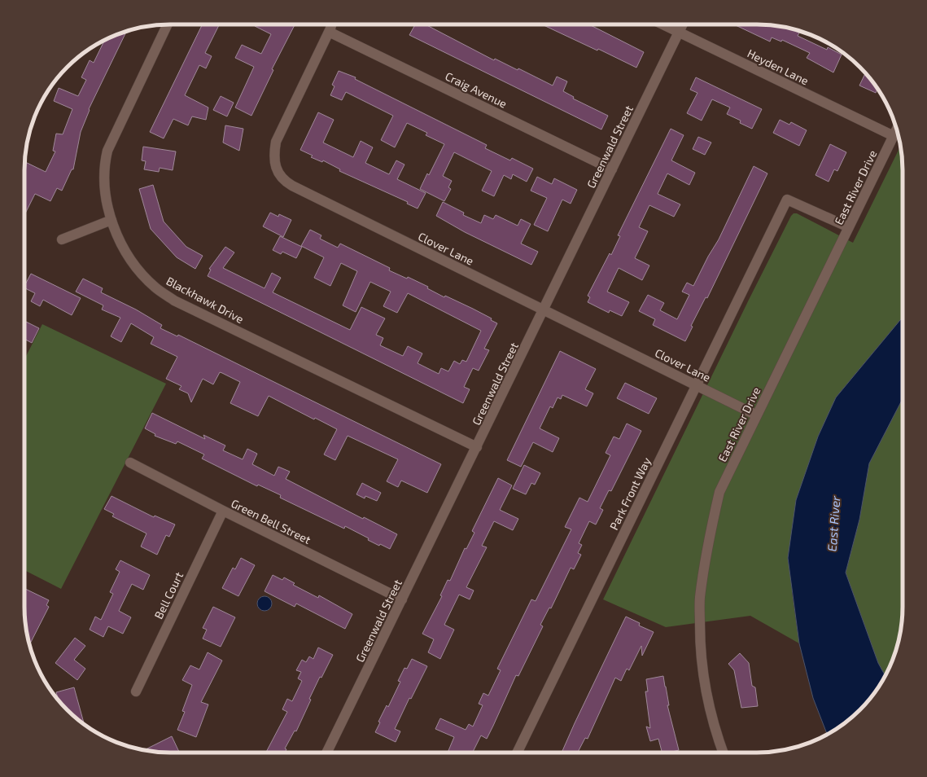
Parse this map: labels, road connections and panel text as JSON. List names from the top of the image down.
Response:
{
  "streets": {
    "street": [
      "Heyden Lane",
      "Craig Avenue",
      "Greenwald Street",
      "East River Drive",
      "Clover Lane",
      "Blackhawk Drive",
      "Park Front Way",
      "Green Bell Street",
      "Bell Court"
    ]
  },
  "crossings": [
    ["Heyden Lane", "Greenwald Street"],
    ["Heyden Lane", "East River Drive"],
    ["Craig Avenue", "Greenwald Street"],
    ["Craig Avenue", "Clover Lane"],
    ["Greenwald Street", "Clover Lane"],
    ["Greenwald Street", "Blackhawk Drive"],
    ["Greenwald Street", "Green Bell Street"],
    ["East River Drive", "Clover Lane"],
    ["East River Drive", "Park Front Way"],
    ["Clover Lane", "Park Front Way"],
    ["Green Bell Street", "Bell Court"]
  ],
  "water": ["East River"]
}
